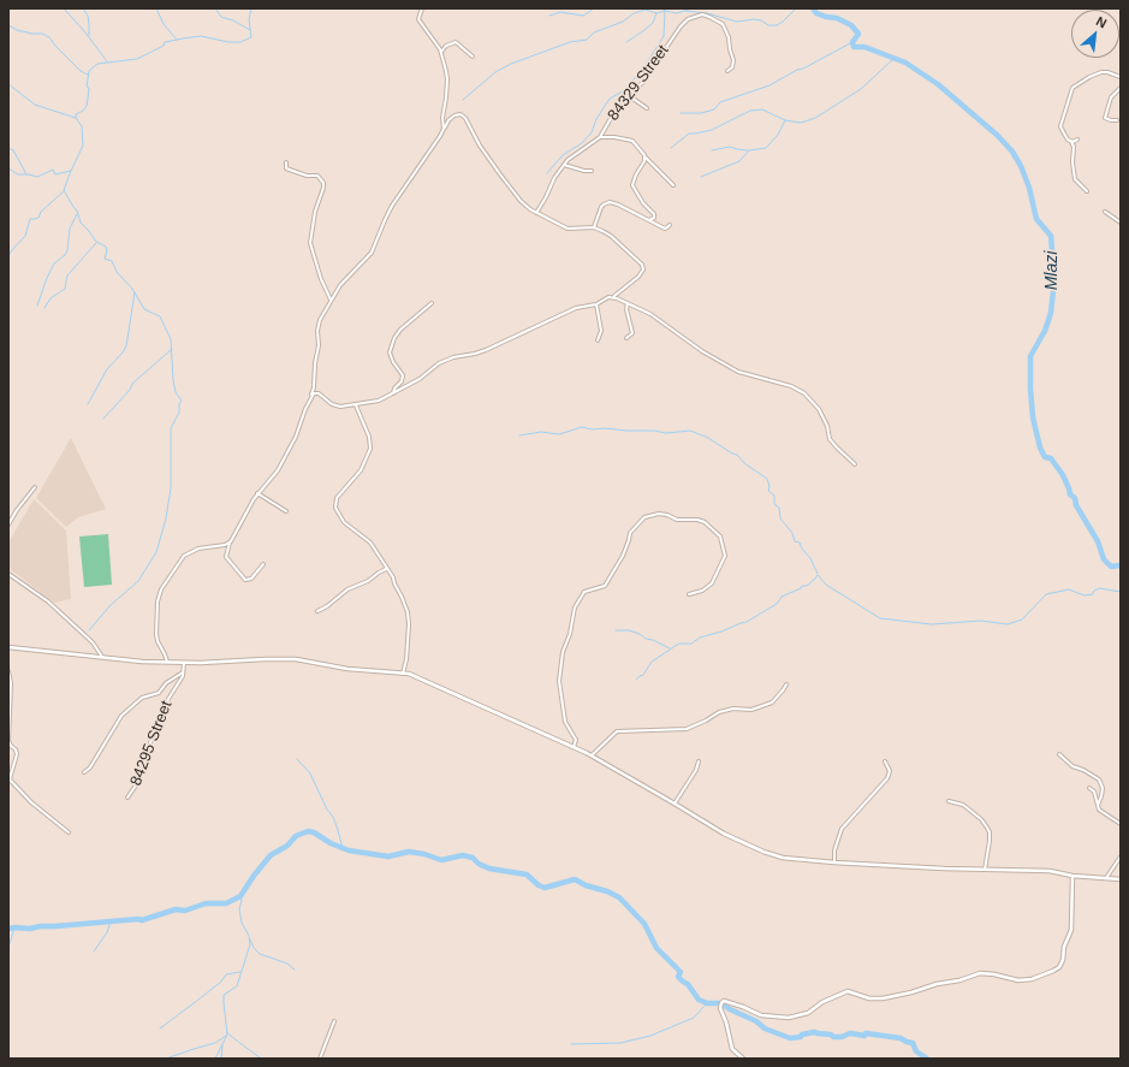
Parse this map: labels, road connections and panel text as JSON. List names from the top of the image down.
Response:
{
  "streets": {
    "street": ["84329 Street", "84295 Street"]
  },
  "water": ["Mlazi"],
  "north": "top right"
}
